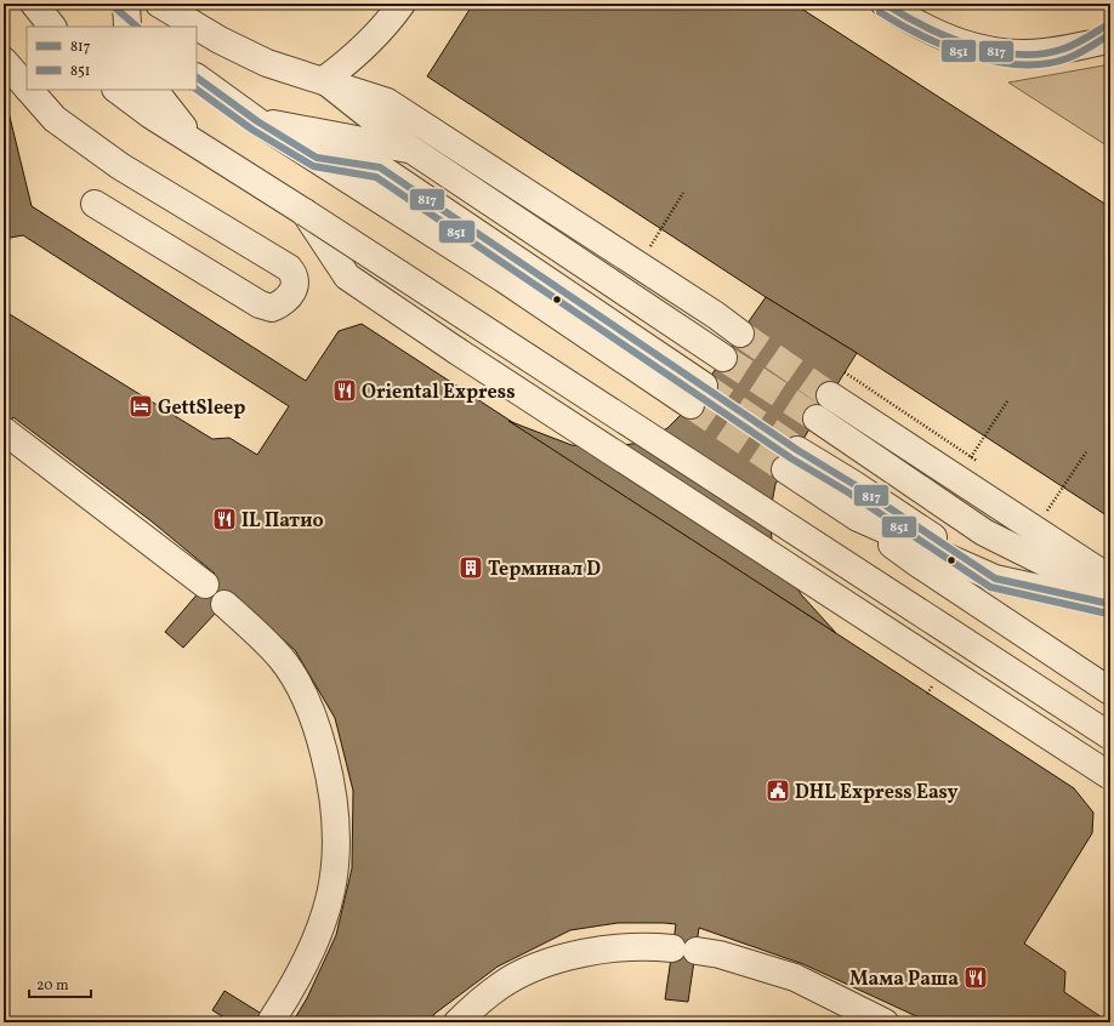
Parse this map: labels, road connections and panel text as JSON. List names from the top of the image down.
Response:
{
  "places": {
    "restaurant": ["Oriental Express", "IL Патио", "Мама Раша"],
    "hotel": ["GettSleep"],
    "building": ["Терминал D"],
    "public building": ["DHL Express Easy"]
  },
  "lines": ["transit line 817", "transit line 851"],
  "legend": ["817", "851"],
  "scale_bar": "20 m"
}
